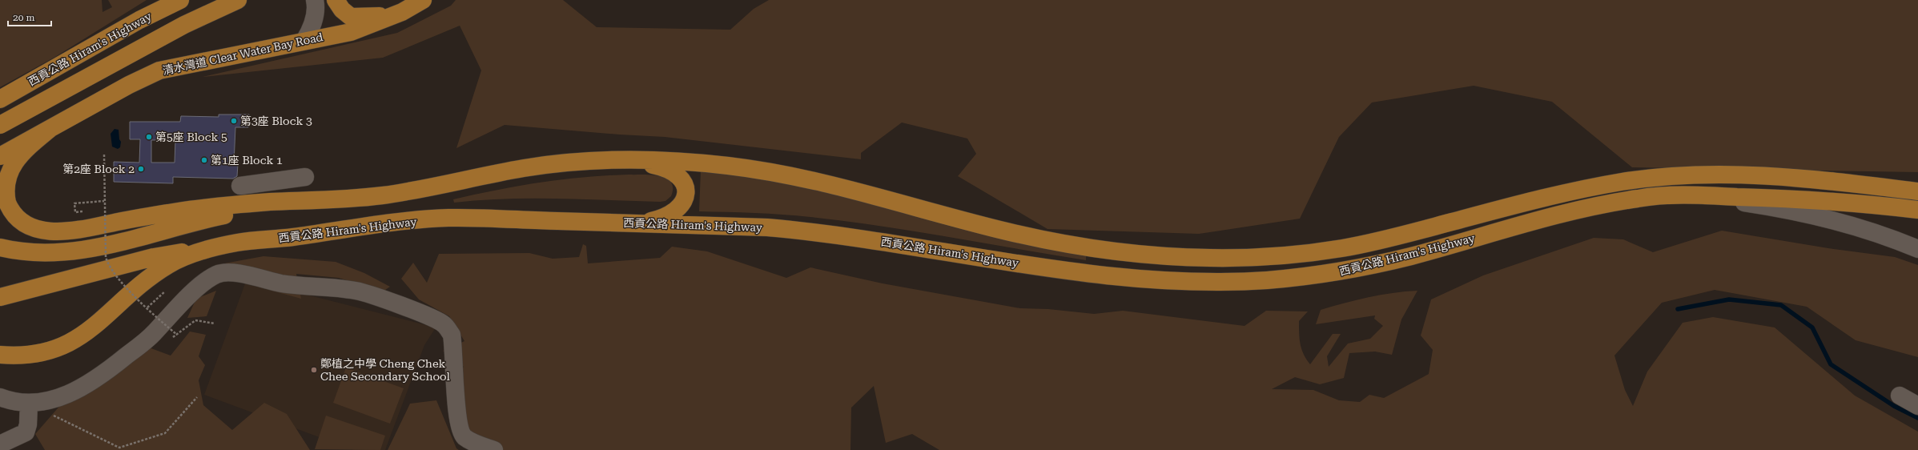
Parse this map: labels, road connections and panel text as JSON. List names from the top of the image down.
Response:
{
  "streets": {
    "main road": ["西貢公路 Hiram's Highway", "清水灣道 Clear Water Bay Road"]
  },
  "crossings": [
    ["西貢公路 Hiram's Highway", "清水灣道 Clear Water Bay Road"]
  ],
  "places": [
    "第3座 Block 3",
    "第5座 Block 5",
    "第1座 Block 1",
    "第2座 Block 2",
    "鄭植之中學 Cheng Chek Chee Secondary School"
  ],
  "scale_bar": "20 m"
}
